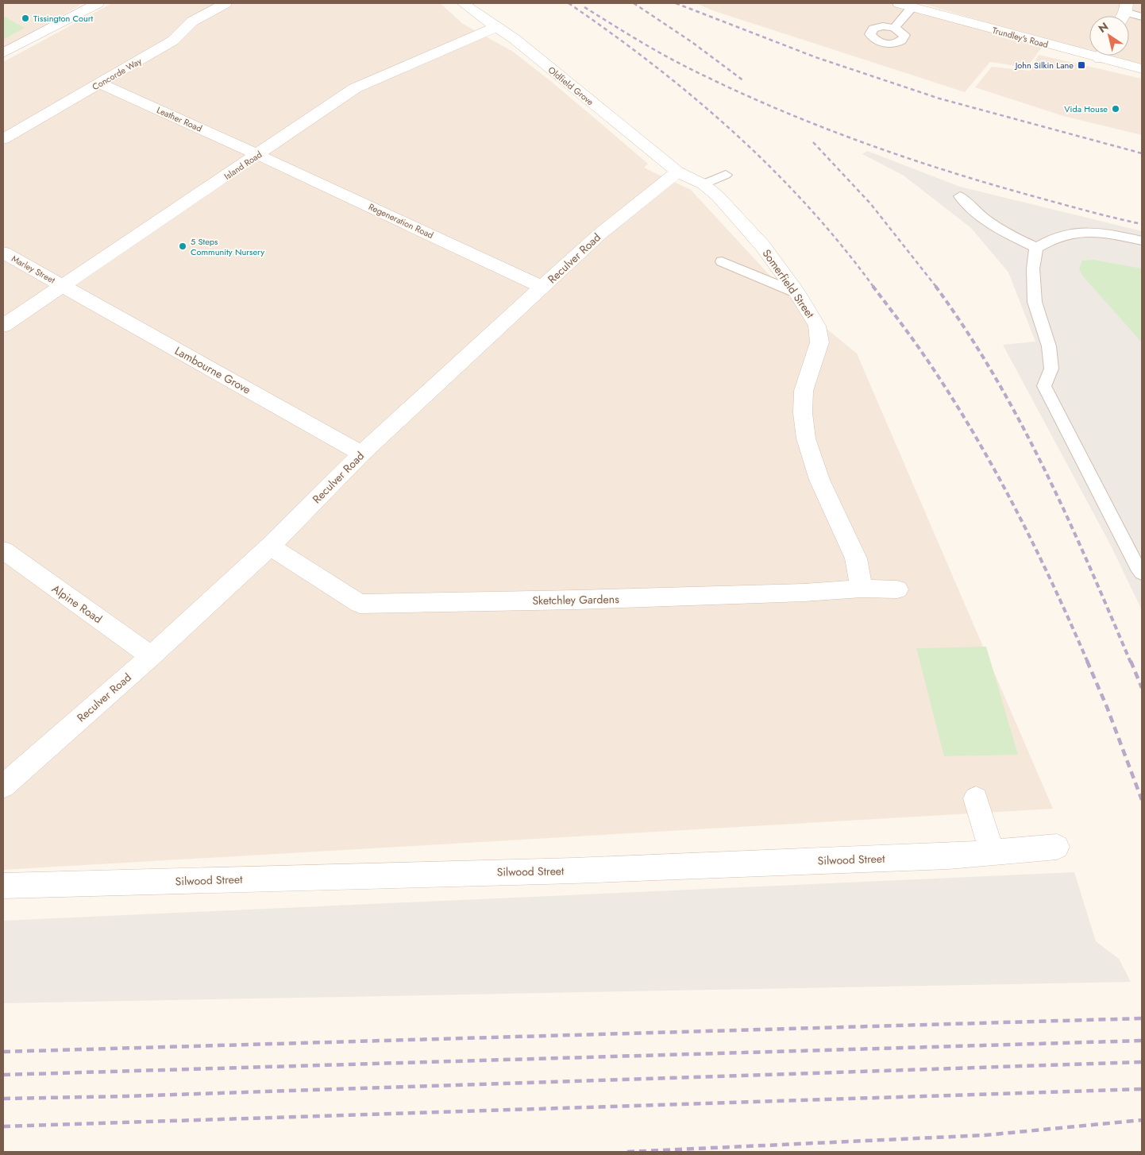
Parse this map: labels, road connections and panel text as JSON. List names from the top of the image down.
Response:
{
  "streets": {
    "street": [
      "Trundley's Road",
      "Concorde Way",
      "Oldfield Grove",
      "Leather Road",
      "Island Road",
      "Regeneration Road",
      "Reculver Road",
      "Marley Street",
      "Somerfield Street",
      "Lambourne Grove",
      "Sketchley Gardens",
      "Alpine Road",
      "Silwood Street"
    ]
  },
  "crossings": [
    ["Concorde Way", "Leather Road"],
    ["Oldfield Grove", "Island Road"],
    ["Oldfield Grove", "Reculver Road"],
    ["Oldfield Grove", "Somerfield Street"],
    ["Leather Road", "Island Road"],
    ["Leather Road", "Regeneration Road"],
    ["Island Road", "Regeneration Road"],
    ["Island Road", "Marley Street"],
    ["Island Road", "Lambourne Grove"],
    ["Regeneration Road", "Reculver Road"],
    ["Reculver Road", "Somerfield Street"],
    ["Reculver Road", "Lambourne Grove"],
    ["Reculver Road", "Sketchley Gardens"],
    ["Reculver Road", "Alpine Road"],
    ["Marley Street", "Lambourne Grove"],
    ["Somerfield Street", "Sketchley Gardens"]
  ],
  "places": {
    "other": ["Tissington Court", "Vida House", "5 Steps Community Nursery"],
    "transit": ["John Silkin Lane"]
  },
  "north": "top left"
}
